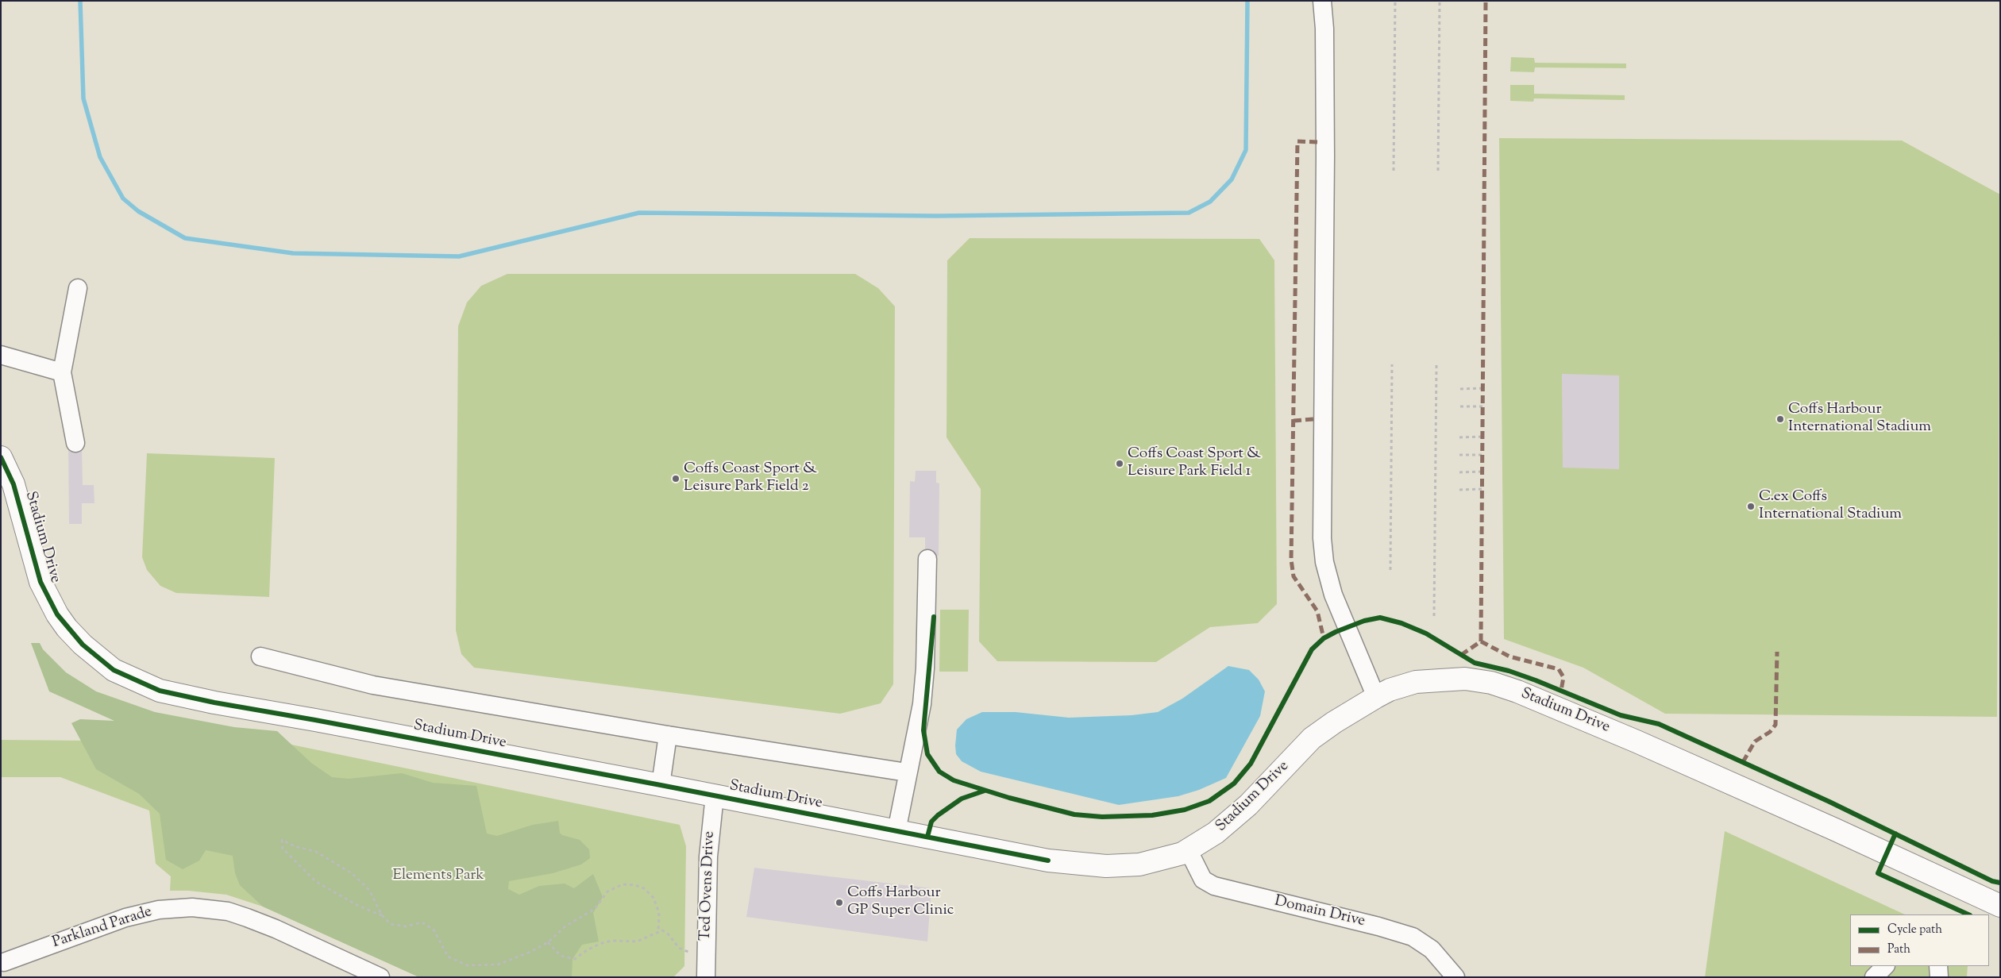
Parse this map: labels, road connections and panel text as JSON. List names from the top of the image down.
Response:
{
  "streets": {
    "main road": ["Stadium Drive"],
    "street": ["Ted Ovens Drive", "Domain Drive", "Parkland Parade"]
  },
  "crossings": [
    ["Stadium Drive", "Ted Ovens Drive"],
    ["Stadium Drive", "Domain Drive"]
  ],
  "parks": ["Elements Park"],
  "places": [
    "Coffs Harbour International Stadium",
    "Coffs Coast Sport & Leisure Park Field 1",
    "Coffs Coast Sport & Leisure Park Field 2",
    "C.ex Coffs International Stadium",
    "Coffs Harbour GP Super Clinic"
  ],
  "legend": ["Cycle path", "Path"]
}
